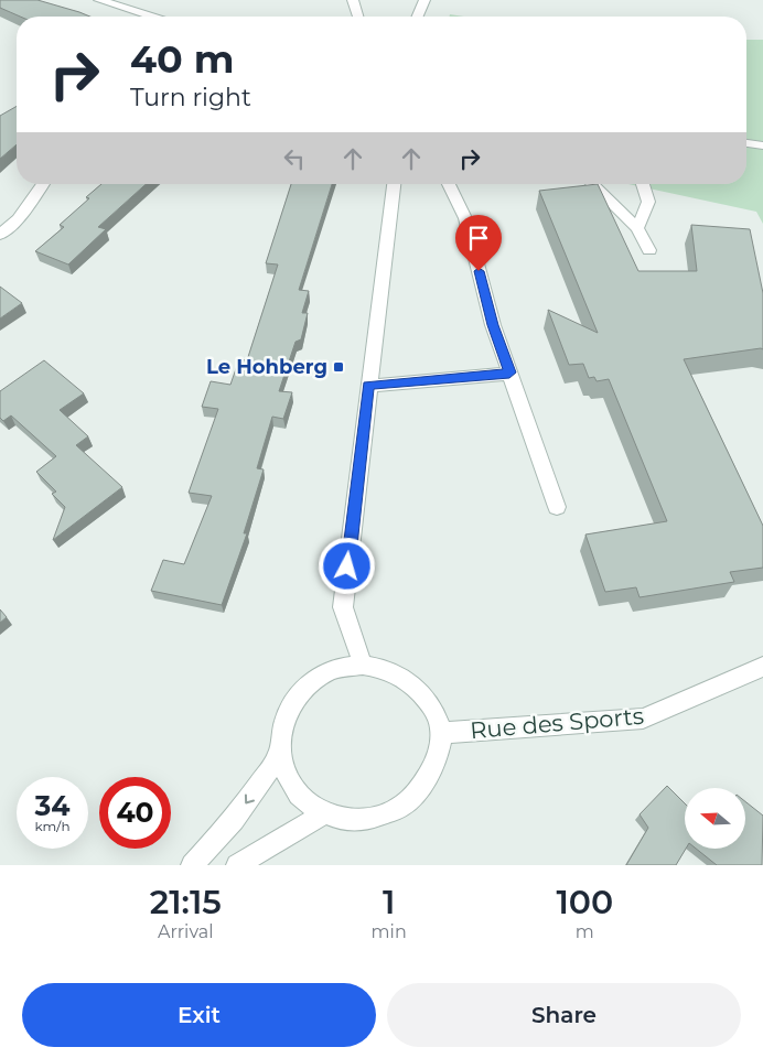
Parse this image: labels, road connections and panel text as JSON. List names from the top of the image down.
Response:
{
  "streets": {
    "street": ["Rue des Sports"]
  },
  "places": {
    "transit": ["Le Hohberg"]
  },
  "north": "left",
  "page": {
    "turn": ["40 m", "Turn right"],
    "speed": "34 km/h",
    "limit": "40",
    "eta": [
      "21:15",
      "Arrival",
      "1",
      "min",
      "100",
      "m"
    ],
    "buttons": ["Exit", "Share"]
  }
}
